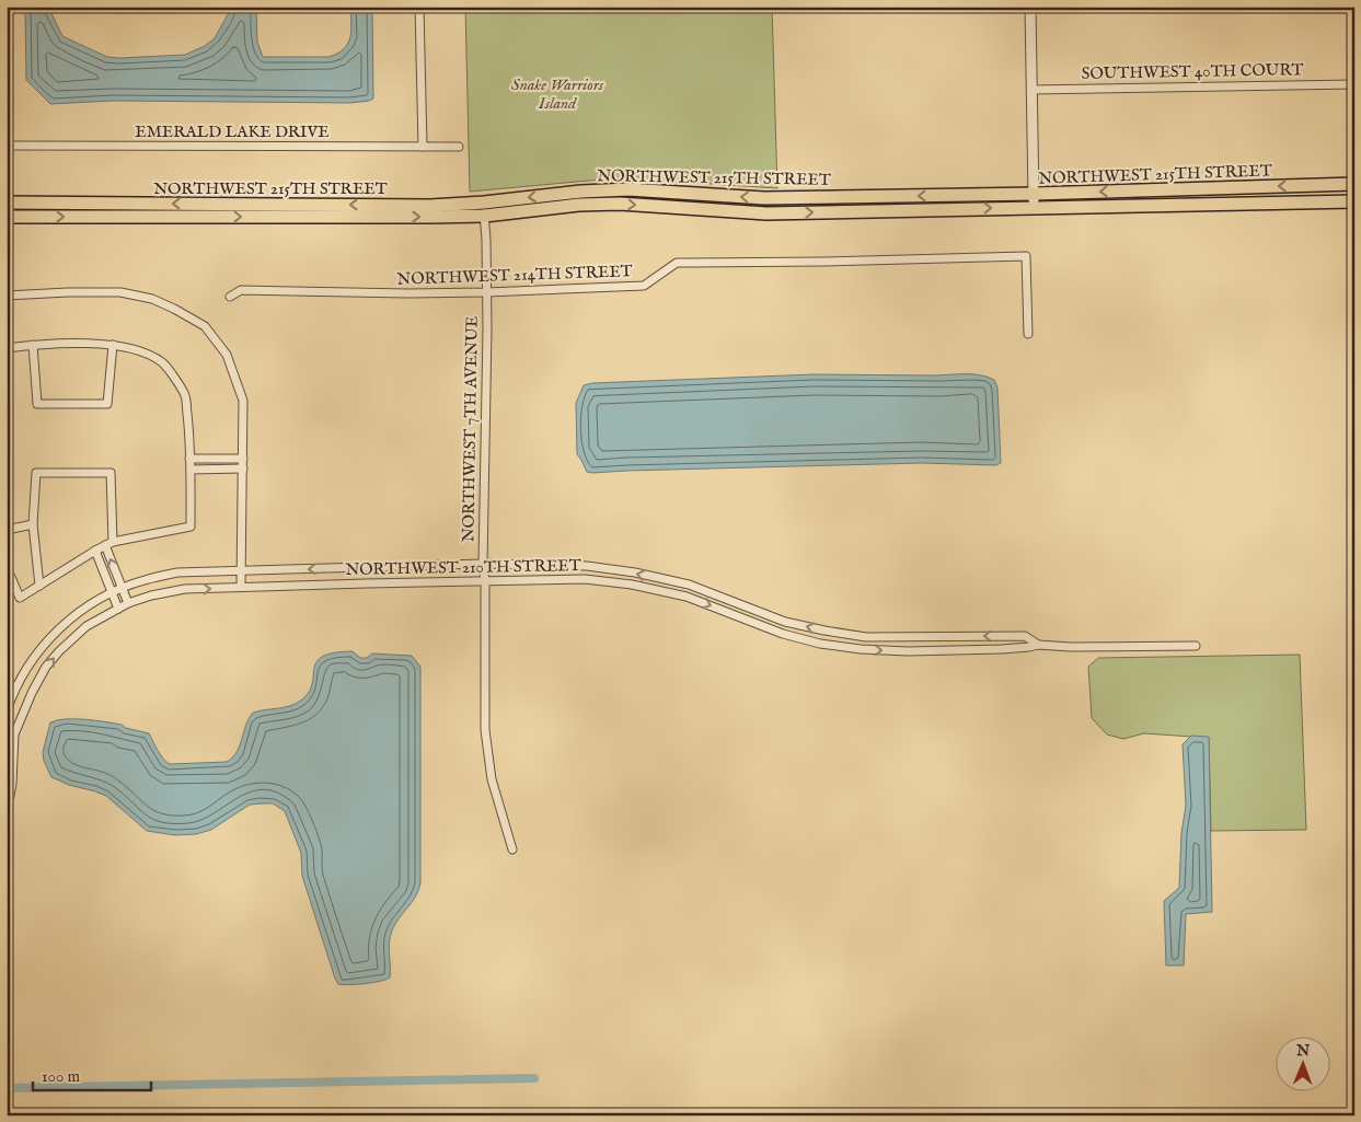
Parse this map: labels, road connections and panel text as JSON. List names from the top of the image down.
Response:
{
  "streets": {
    "main road": ["NORTHWEST 215TH STREET"],
    "street": [
      "SOUTHWEST 40TH COURT",
      "EMERALD LAKE DRIVE",
      "NORTHWEST 214TH STREET",
      "NORTHWEST 7TH AVENUE",
      "NORTHWEST 210TH STREET"
    ]
  },
  "crossings": [
    ["NORTHWEST 215TH STREET", "NORTHWEST 7TH AVENUE"],
    ["NORTHWEST 214TH STREET", "NORTHWEST 7TH AVENUE"],
    ["NORTHWEST 7TH AVENUE", "NORTHWEST 210TH STREET"]
  ],
  "parks": ["Snake Warriors Island"],
  "scale_bar": "100 m",
  "north": "top"
}
